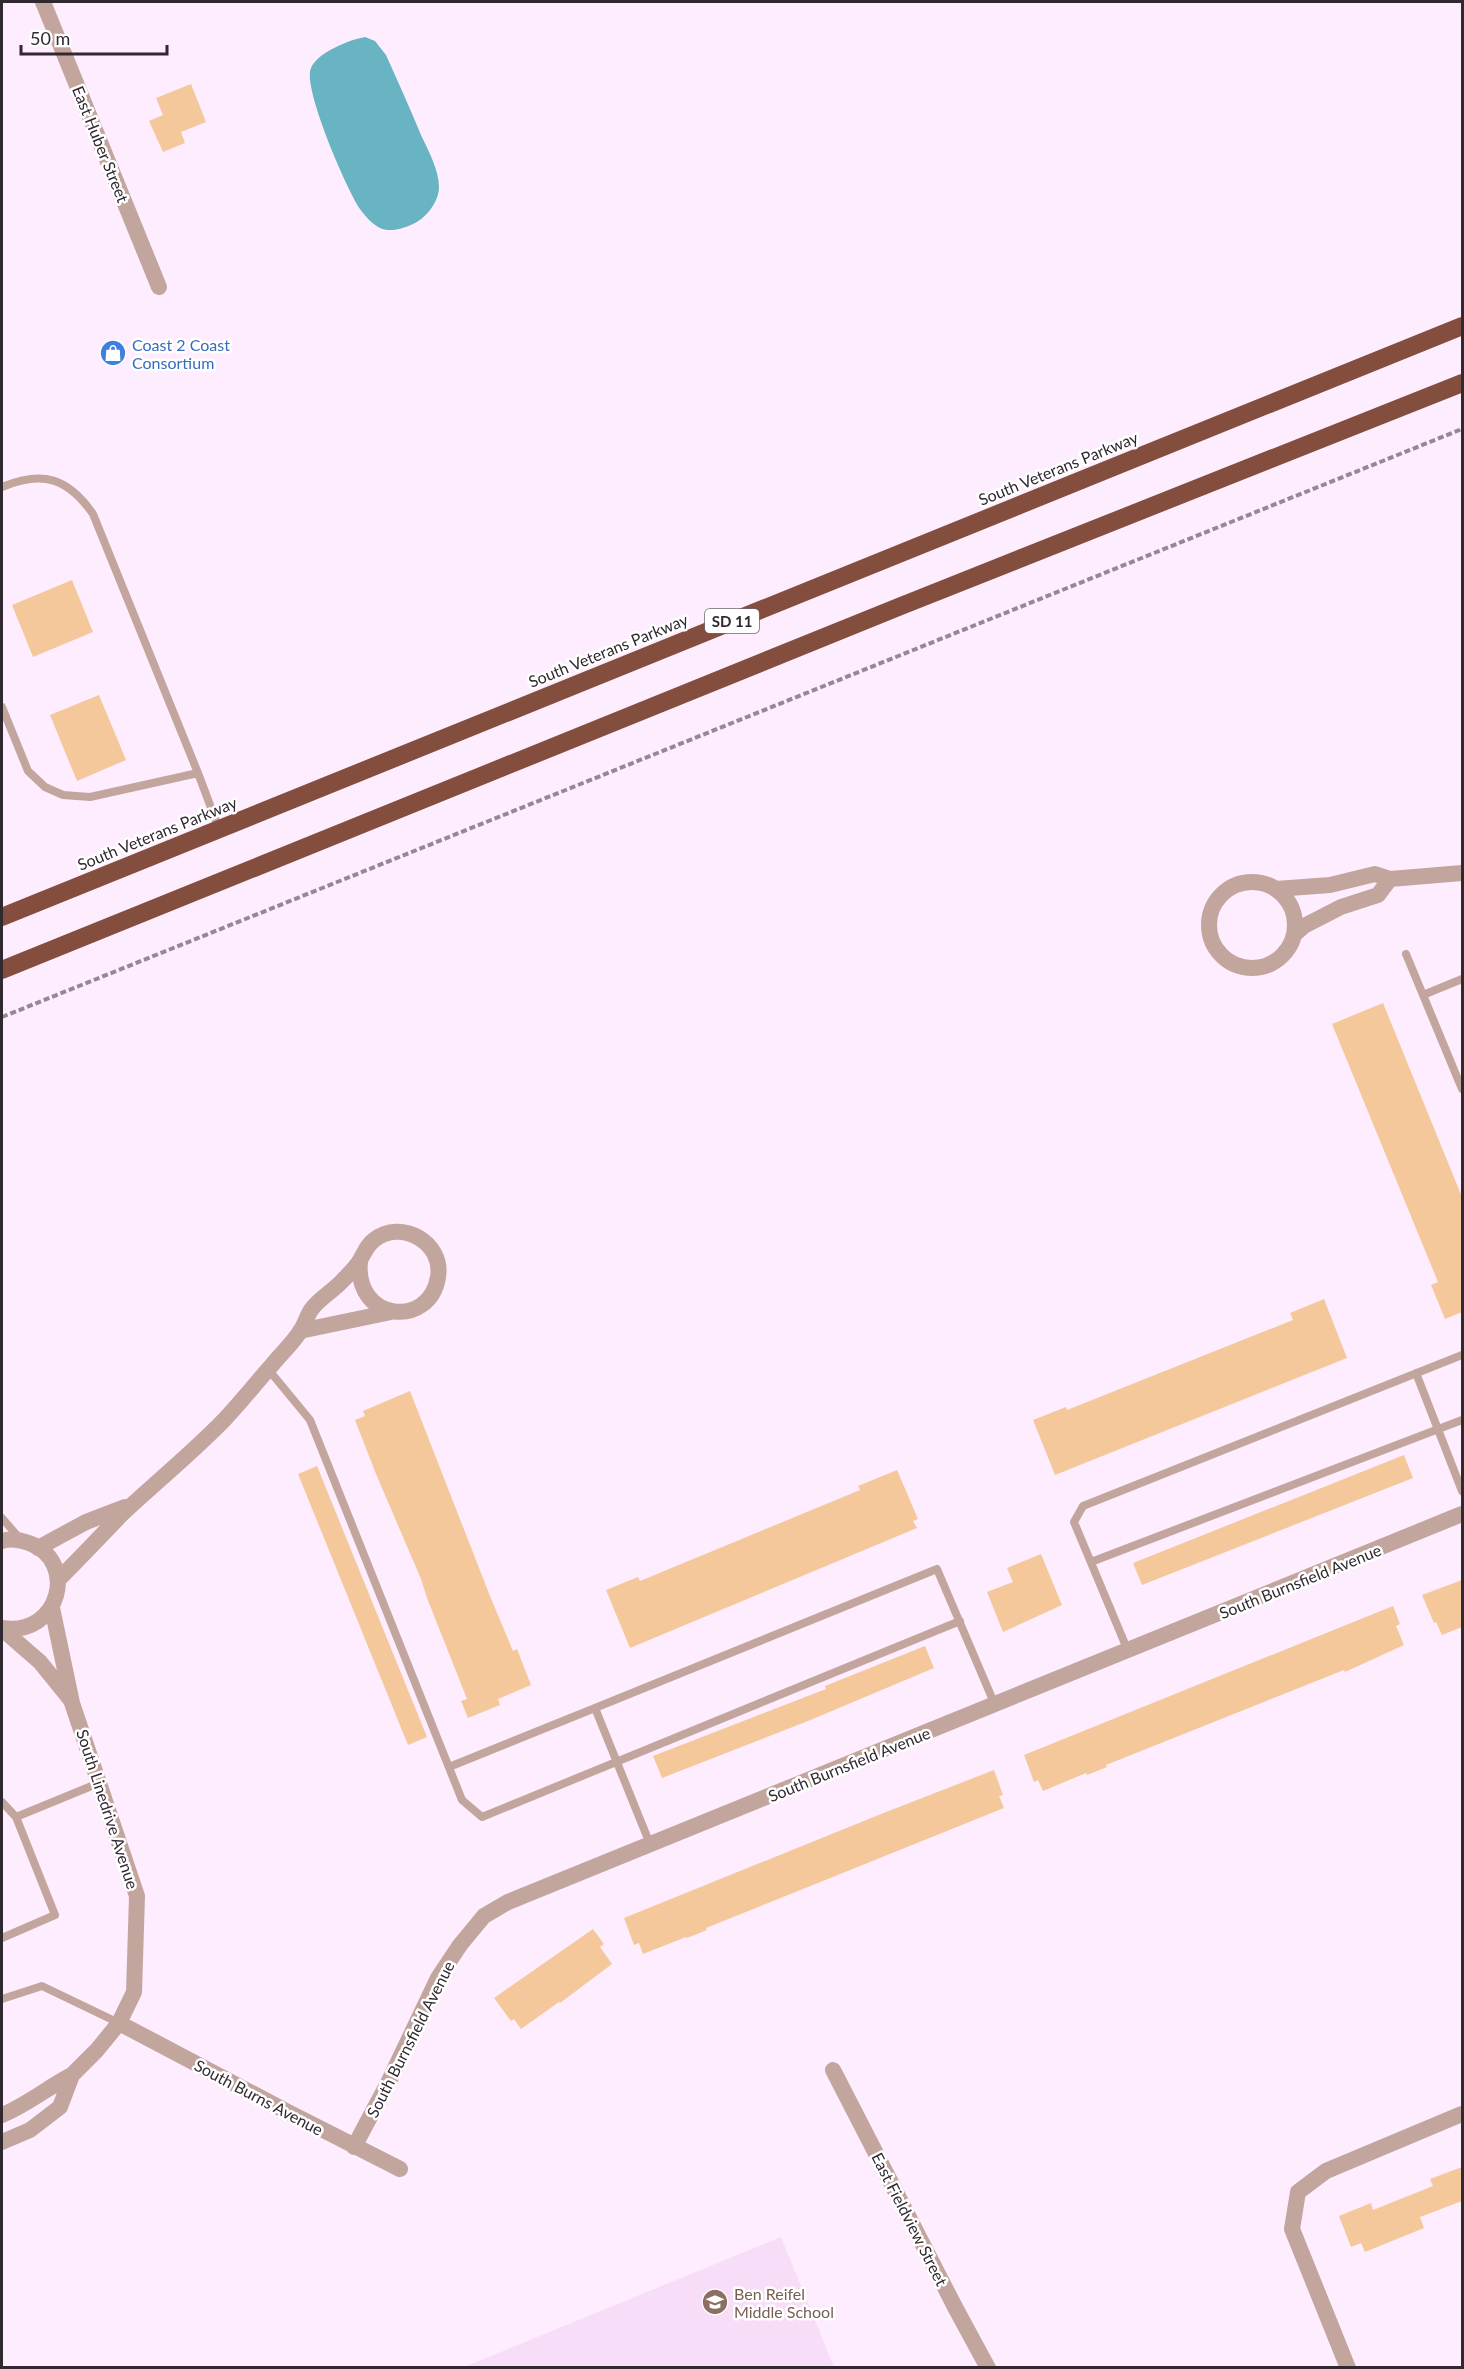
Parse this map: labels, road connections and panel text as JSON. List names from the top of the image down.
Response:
{
  "streets": {
    "highway": ["South Veterans Parkway", "SD 11"],
    "street": [
      "East Huber Street",
      "South Burnsfield Avenue",
      "South Linedrive Avenue",
      "South Burns Avenue",
      "East Fieldview Street"
    ]
  },
  "crossings": [
    ["South Burnsfield Avenue", "South Burns Avenue"],
    ["South Linedrive Avenue", "South Burns Avenue"]
  ],
  "places": {
    "shop": ["Coast 2 Coast Consortium"],
    "school or university": ["Ben Reifel Middle School"]
  },
  "scale_bar": "50 m"
}
